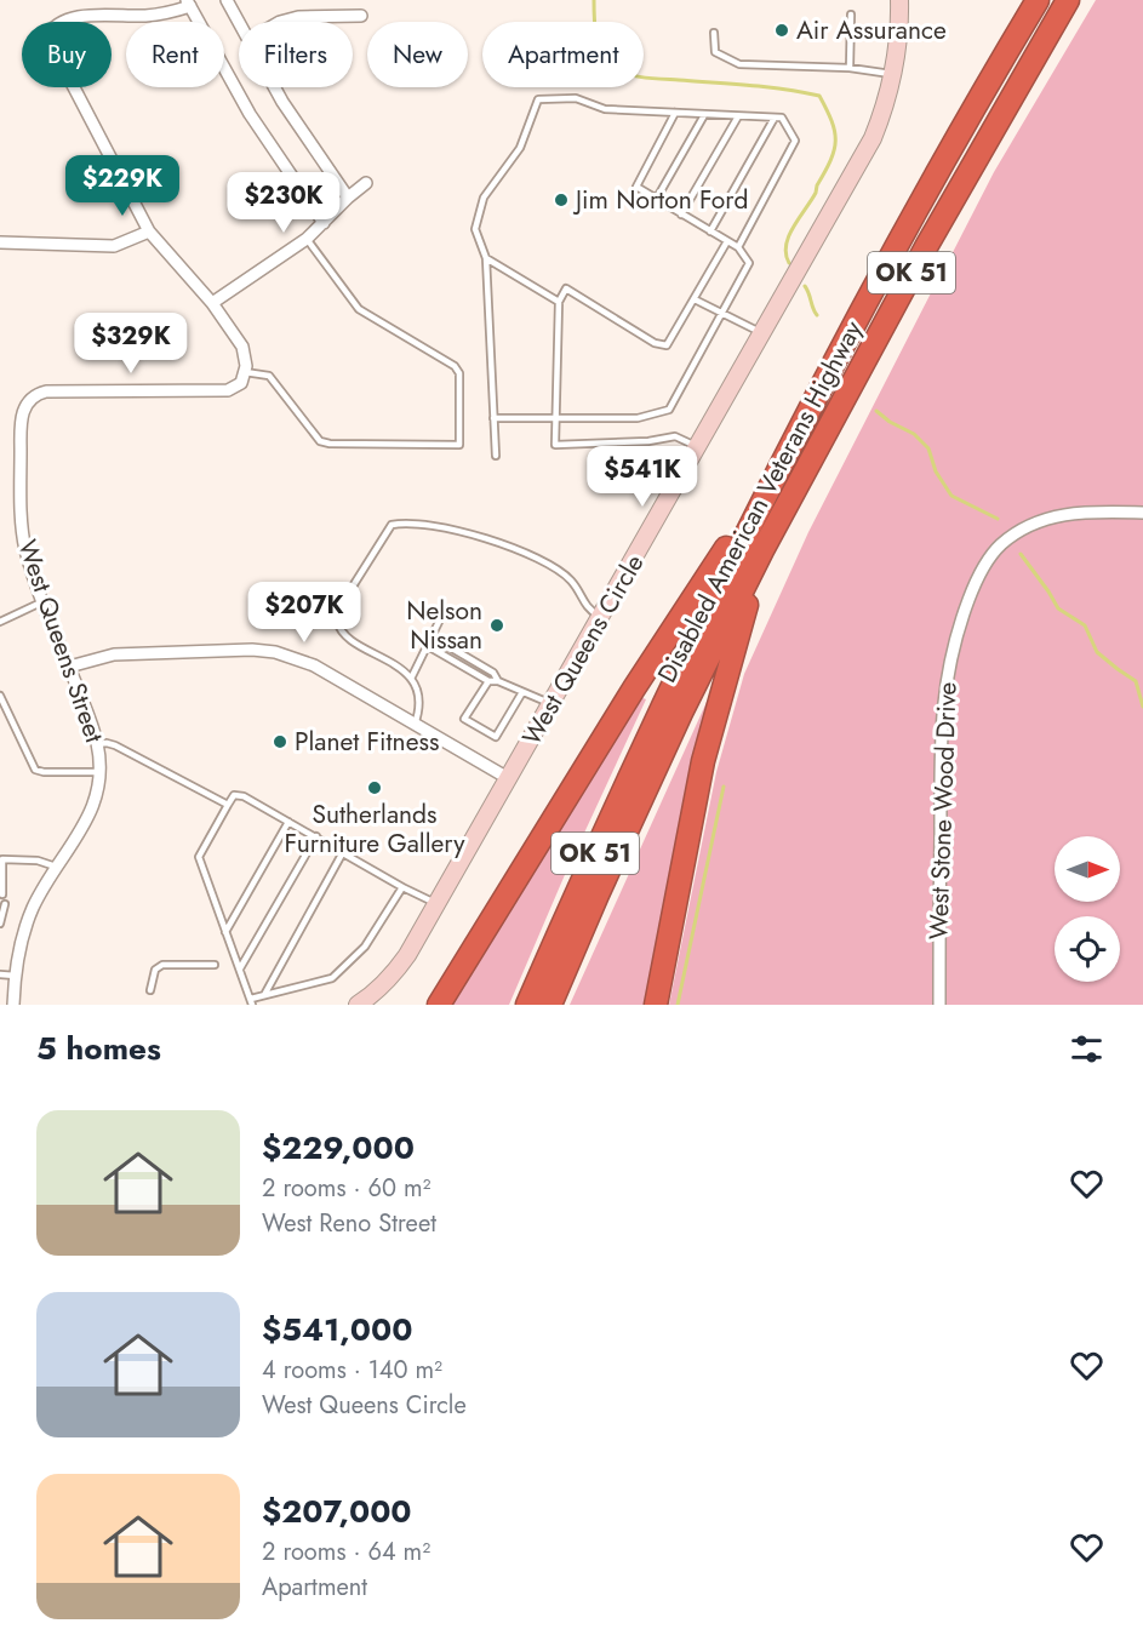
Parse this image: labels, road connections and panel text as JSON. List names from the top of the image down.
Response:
{
  "streets": {
    "highway": ["OK 51", "Disabled American Veterans Highway"],
    "street": ["West Queens Street", "West Queens Circle", "West Stone Wood Drive"]
  },
  "places": [
    "Air Assurance",
    "Jim Norton Ford",
    "Nelson Nissan",
    "Planet Fitness",
    "Sutherlands Furniture Gallery"
  ],
  "north": "right",
  "page": {
    "chip": [
      "Buy",
      "Rent",
      "Filters",
      "New",
      "Apartment"
    ],
    "price": [
      "$229K",
      "$230K",
      "$329K",
      "$541K",
      "$207K"
    ],
    "heading": "5 homes",
    "list": [
      {
        "name": "$229,000",
        "note": "2 rooms · 60 m² · West Reno Street"
      },
      {
        "name": "$541,000",
        "note": "4 rooms · 140 m² · West Queens Circle"
      },
      {
        "name": "$207,000",
        "note": "2 rooms · 64 m² · Apartment"
      }
    ]
  }
}
